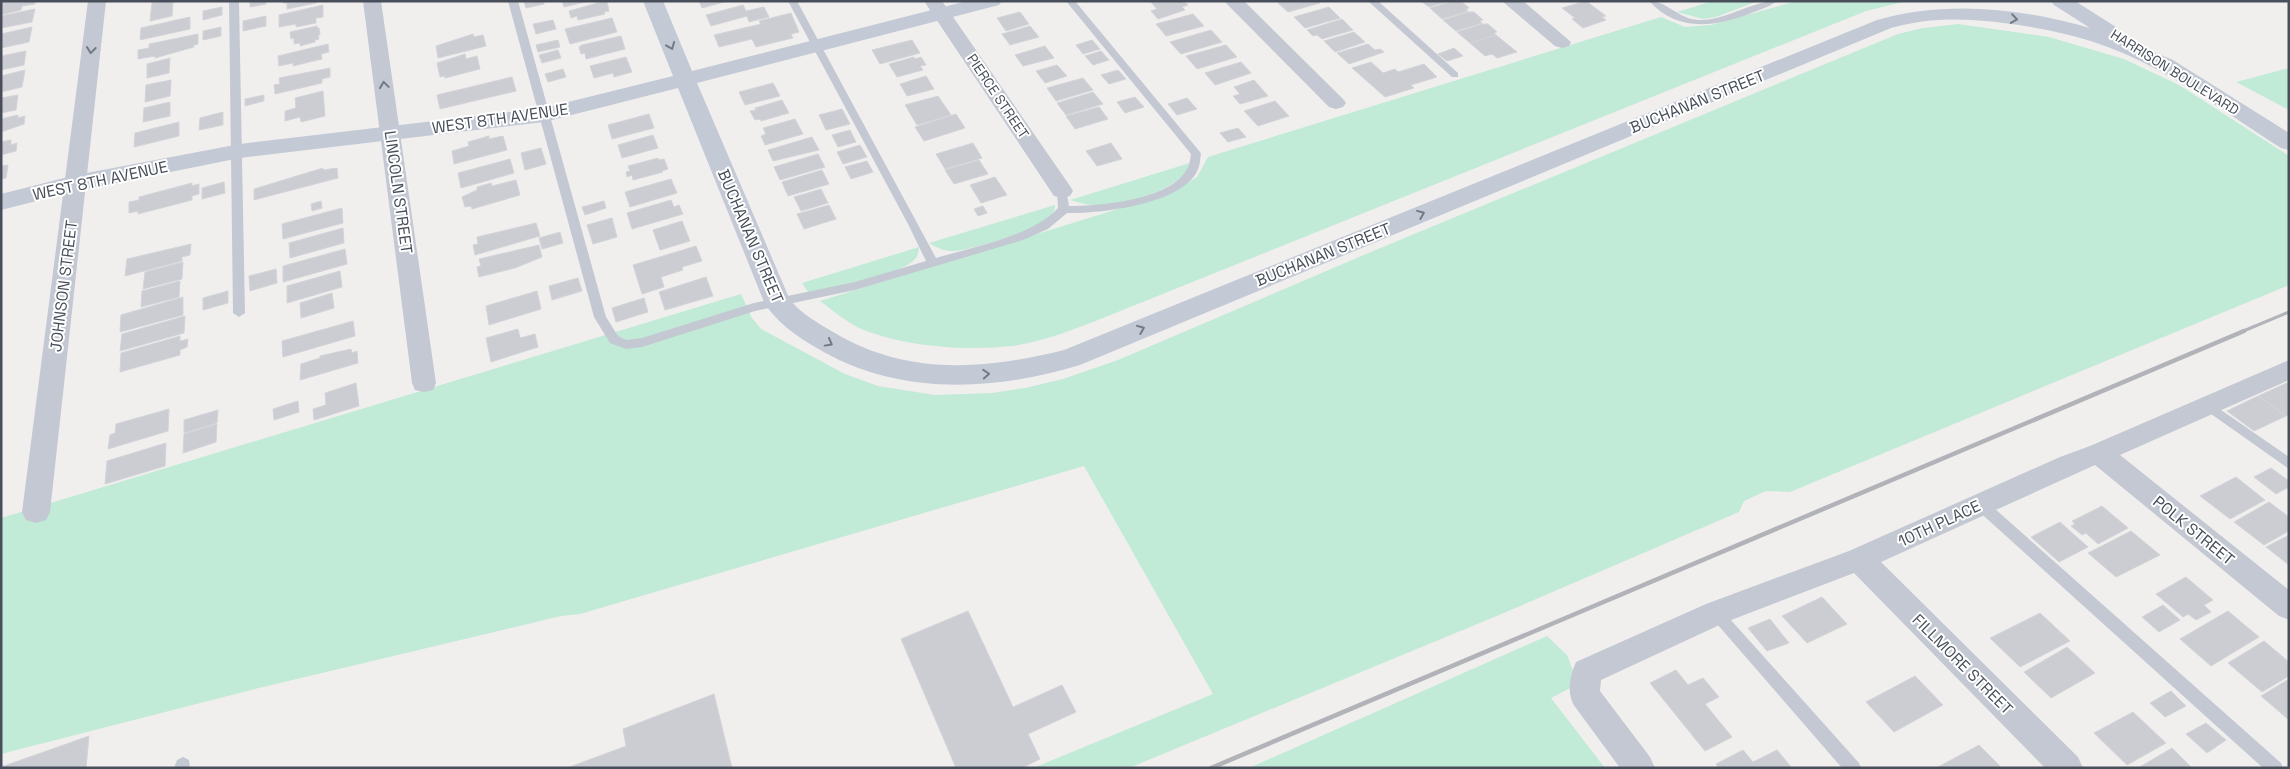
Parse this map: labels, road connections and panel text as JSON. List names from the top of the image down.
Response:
{
  "streets": {
    "street": [
      "HARRISON BOULEVARD",
      "PIERCE STREET",
      "BUCHANAN STREET",
      "WEST 8TH AVENUE",
      "LINCOLN STREET",
      "JOHNSON STREET",
      "10TH PLACE",
      "POLK STREET",
      "FILLMORE STREET"
    ]
  },
  "crossings": [
    ["HARRISON BOULEVARD", "BUCHANAN STREET"],
    ["PIERCE STREET", "WEST 8TH AVENUE"],
    ["BUCHANAN STREET", "WEST 8TH AVENUE"],
    ["WEST 8TH AVENUE", "LINCOLN STREET"],
    ["WEST 8TH AVENUE", "JOHNSON STREET"],
    ["10TH PLACE", "POLK STREET"],
    ["10TH PLACE", "FILLMORE STREET"]
  ],
  "one_way": ["BUCHANAN STREET", "JOHNSON STREET"]
}
